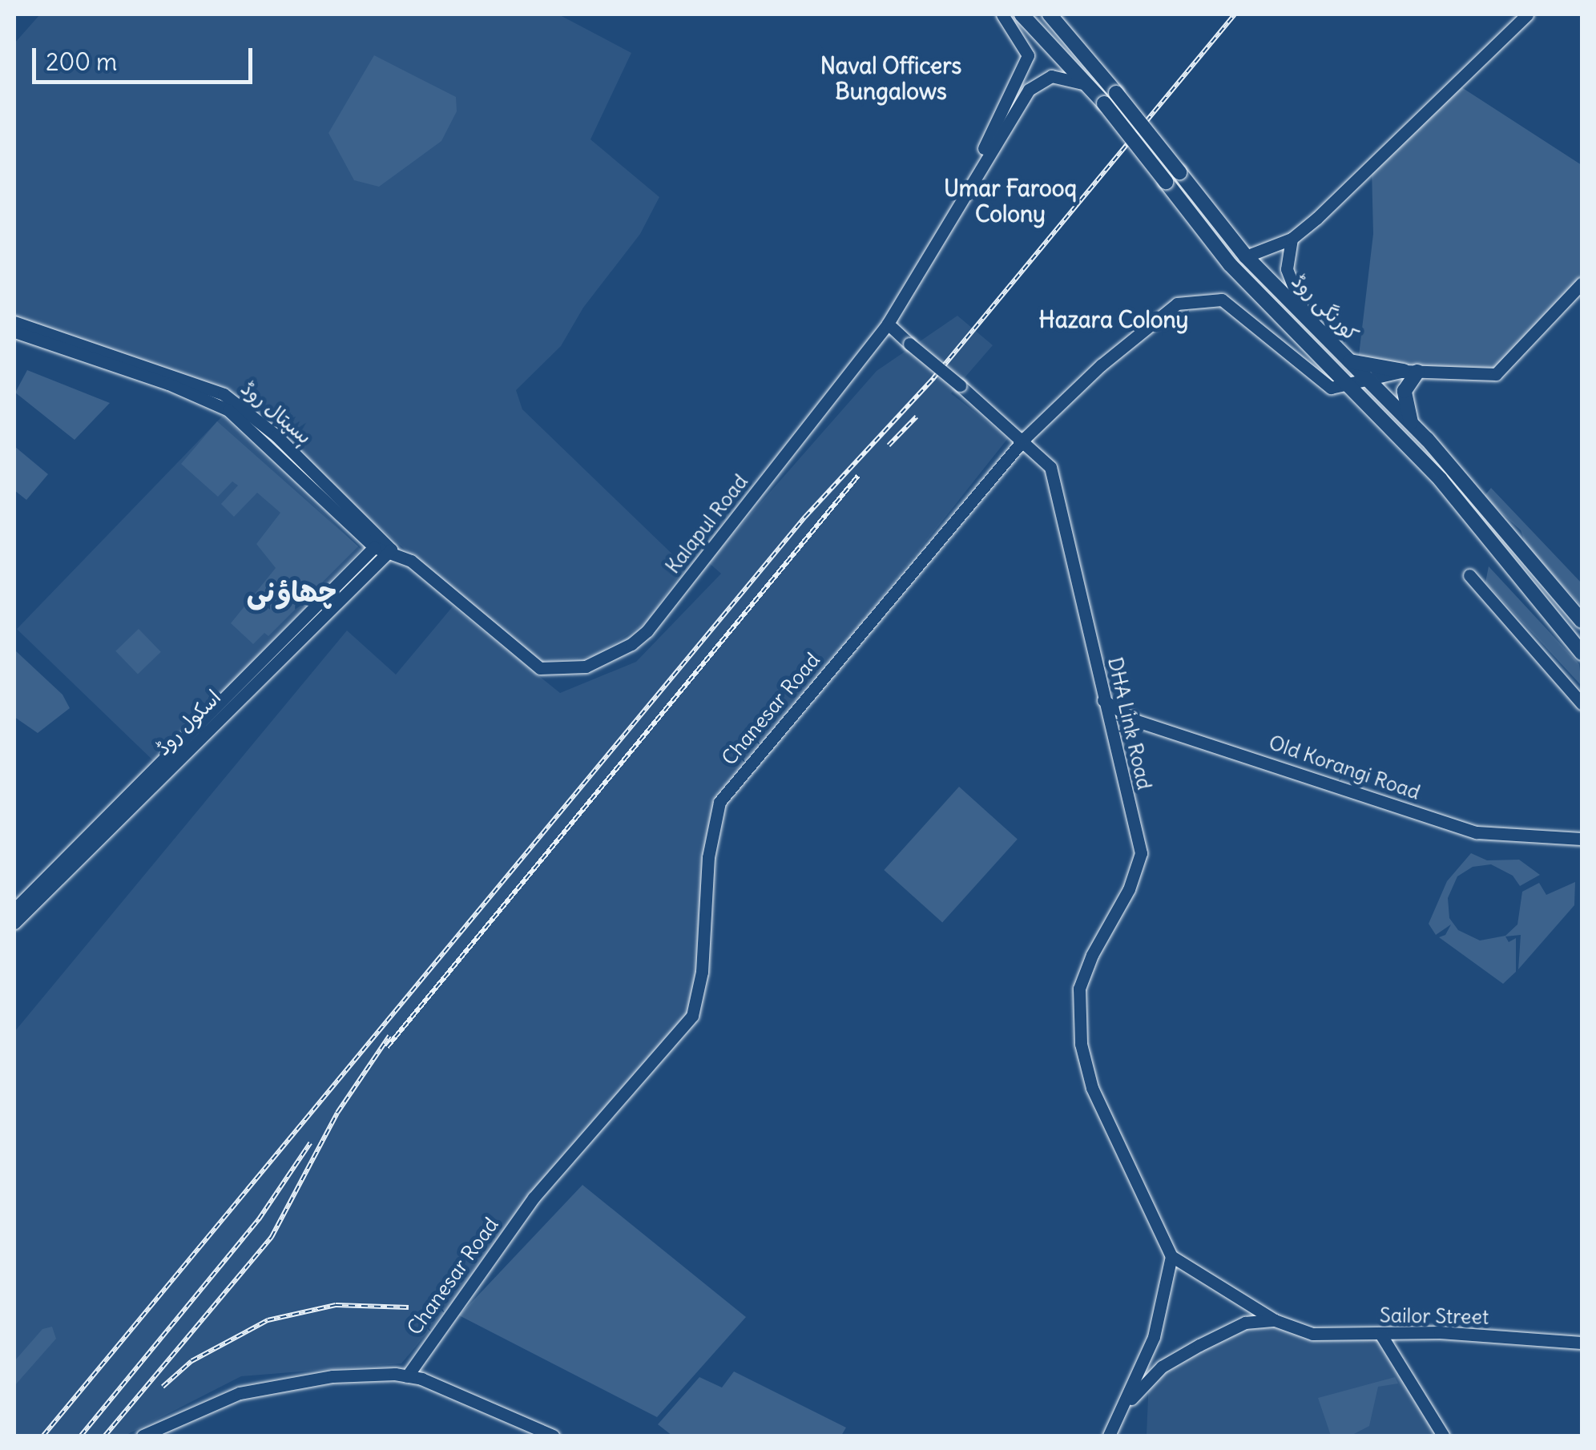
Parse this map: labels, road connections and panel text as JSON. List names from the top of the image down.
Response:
{
  "streets": {
    "main road": ["کورنگی روڈ"],
    "street": [
      "ہسپتال روڈ",
      "Kalapul Road",
      "Chanesar Road",
      "اسکول روڈ",
      "DHA Link Road",
      "Old Korangi Road",
      "Sailor Street"
    ]
  },
  "crossings": [
    ["کورنگی روڈ", "Chanesar Road"],
    ["ہسپتال روڈ", "Kalapul Road"],
    ["ہسپتال روڈ", "اسکول روڈ"],
    ["Kalapul Road", "اسکول روڈ"],
    ["Kalapul Road", "DHA Link Road"],
    ["Chanesar Road", "DHA Link Road"],
    ["DHA Link Road", "Old Korangi Road"]
  ],
  "districts": [
    "Naval Officers Bungalows",
    "Umar Farooq Colony",
    "Hazara Colony",
    "چھاؤنی"
  ],
  "scale_bar": "200 m"
}
